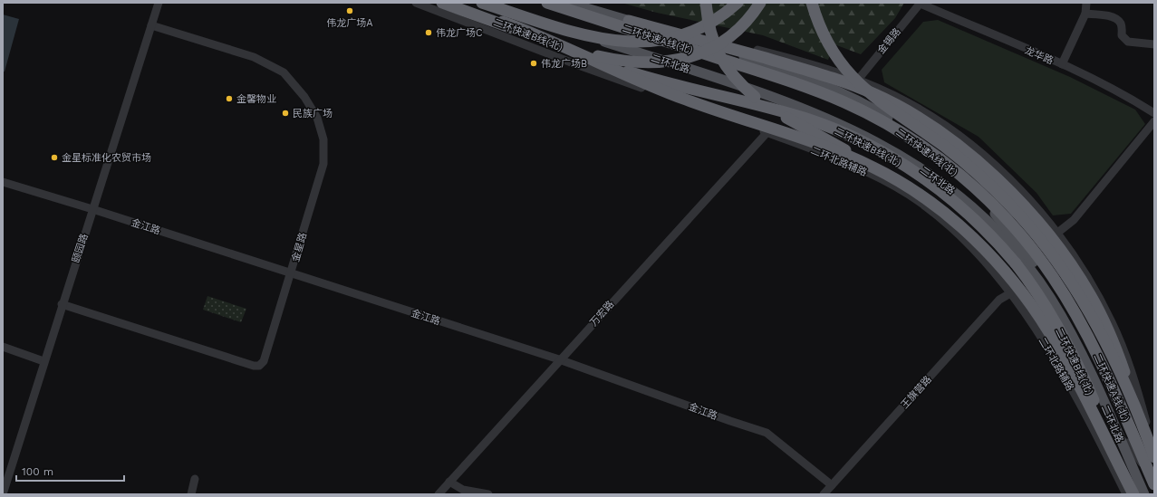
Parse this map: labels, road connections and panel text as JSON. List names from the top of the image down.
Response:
{
  "streets": {
    "highway": ["二环快速B线(北)", "二环快速A线(北)"],
    "main road": ["二环北路"],
    "street": [
      "金锡路",
      "龙华路",
      "二环北路辅路",
      "金江路",
      "金星路",
      "颐园路",
      "万宏路",
      "王旗营路"
    ]
  },
  "crossings": [
    ["金锡路", "龙华路"],
    ["二环北路辅路", "万宏路"],
    ["二环北路辅路", "王旗营路"],
    ["金江路", "金星路"],
    ["金江路", "颐园路"],
    ["金江路", "万宏路"],
    ["金江路", "王旗营路"],
    ["金星路", "颐园路"]
  ],
  "places": [
    "伟龙广场A",
    "伟龙广场C",
    "伟龙广场B",
    "金馨物业",
    "民族广场",
    "金星标准化农贸市场"
  ],
  "scale_bar": "100 m"
}
